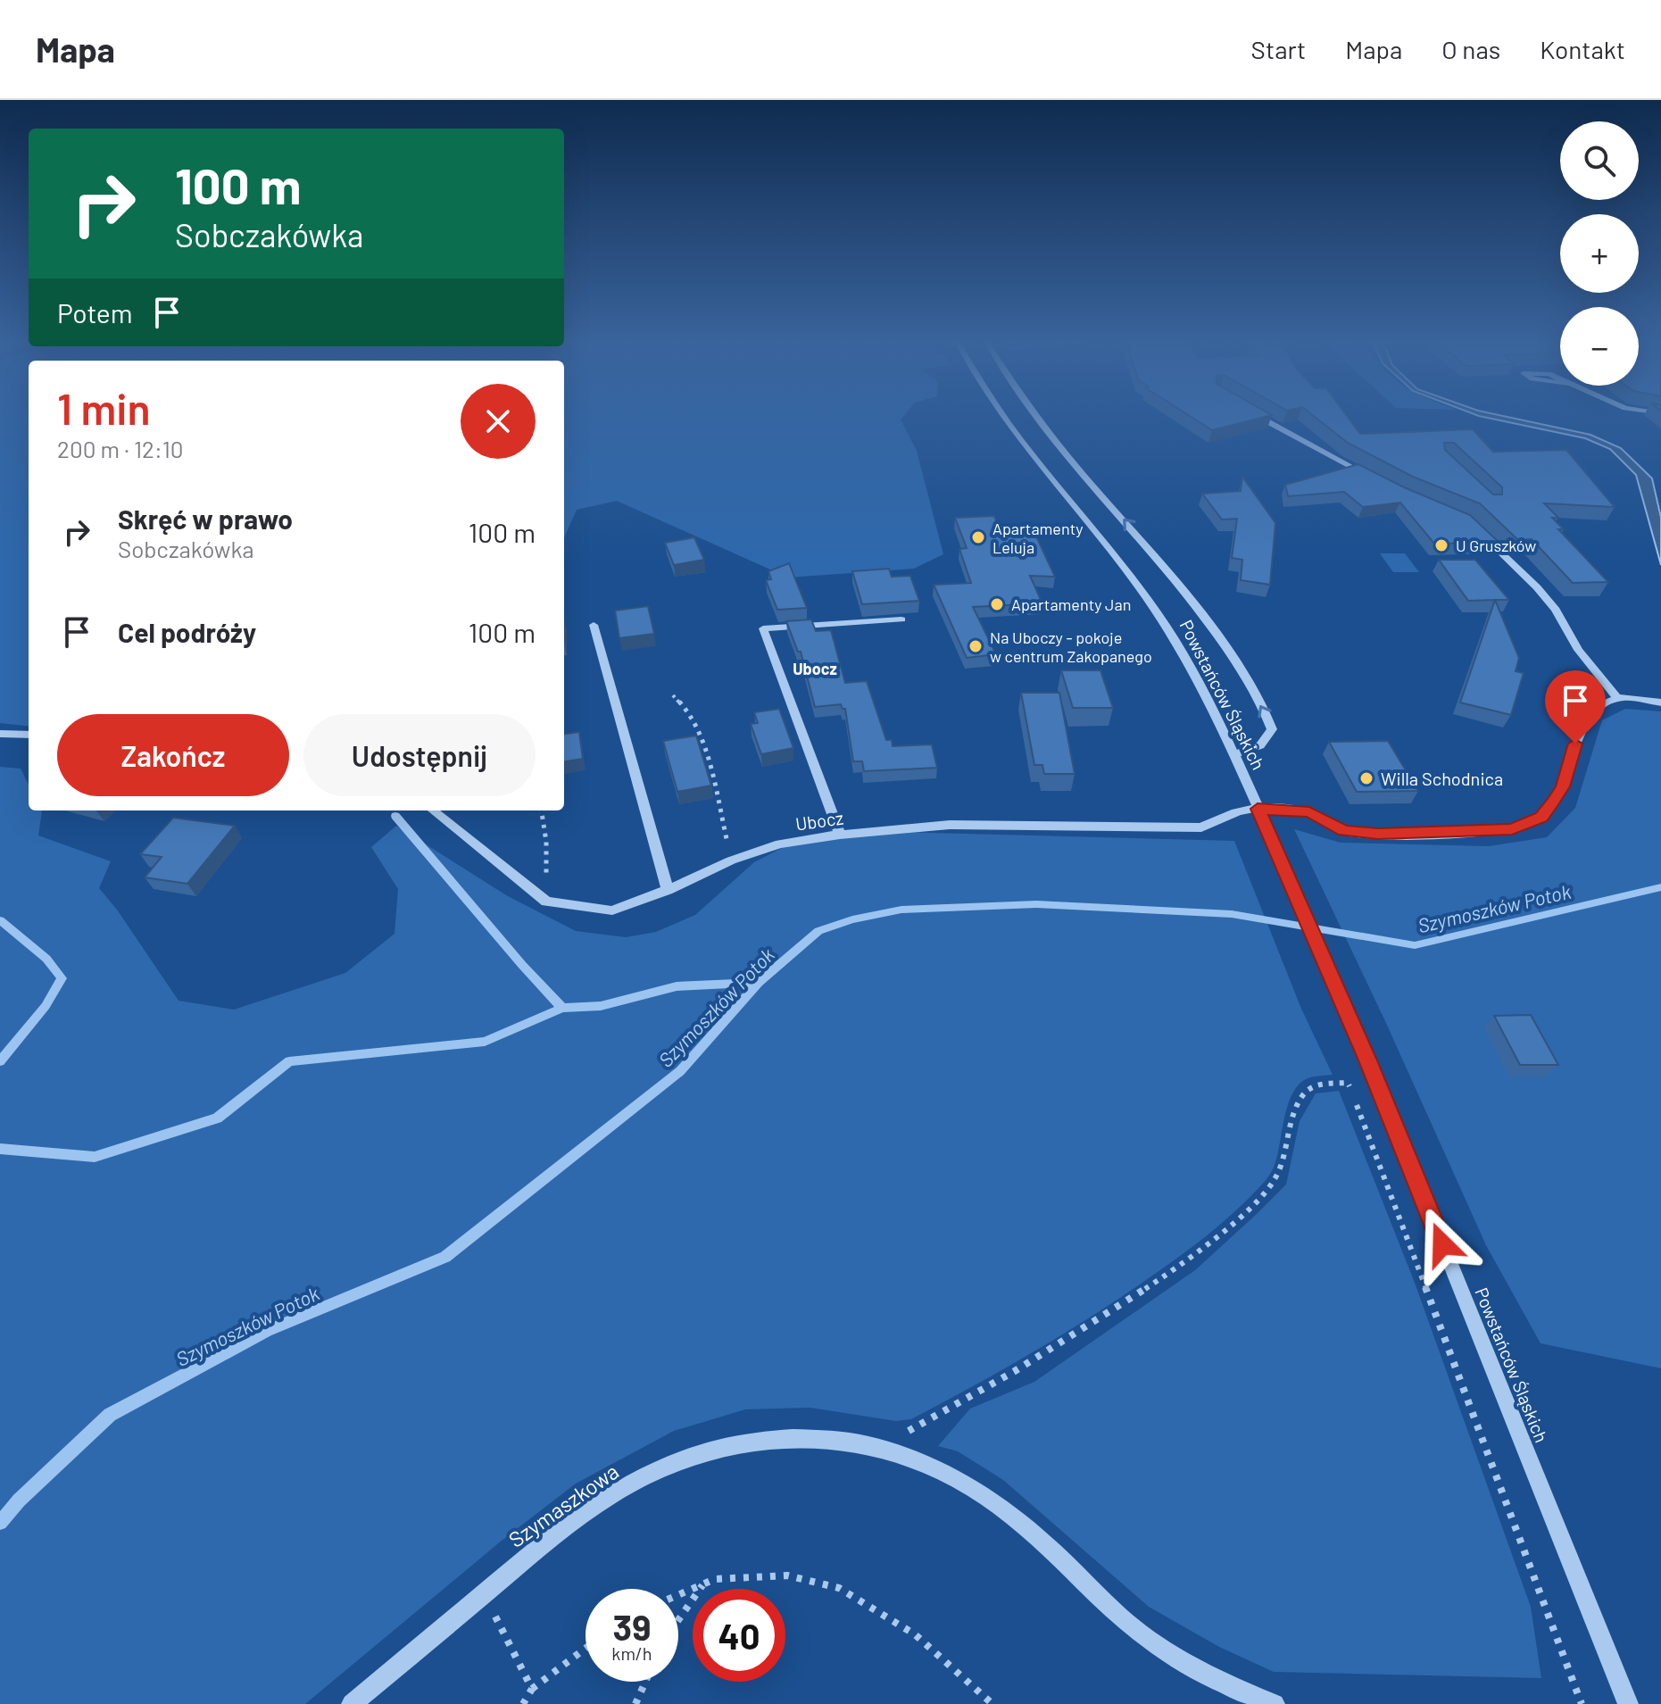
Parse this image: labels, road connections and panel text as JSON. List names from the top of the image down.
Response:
{
  "streets": {
    "street": ["Powstańców Śląskich", "Ubocz", "Szymaszkowa"]
  },
  "crossings": [
    ["Powstańców Śląskich", "Ubocz"]
  ],
  "districts": ["Ubocz"],
  "water": ["Szymoszków Potok"],
  "places": [
    "Apartamenty Leluja",
    "U Gruszków",
    "Apartamenty Jan",
    "Na Uboczy - pokoje w centrum Zakopanego",
    "Willa Schodnica"
  ],
  "page": {
    "header": "Mapa",
    "nav": [
      "Start",
      "Mapa",
      "O nas",
      "Kontakt"
    ],
    "map_buttons": ["+", "−"],
    "turn": ["100 m", "Sobczakówka"],
    "then": "Potem",
    "heading": ["1 min", "200 m · 12:10"],
    "list": [
      {
        "name": "Skręć w prawo",
        "note": "Sobczakówka",
        "value": "100 m"
      },
      {
        "name": "Cel podróży",
        "value": "100 m"
      }
    ],
    "buttons": ["Zakończ", "Udostępnij"],
    "speed": "39 km/h",
    "limit": "40"
  }
}
